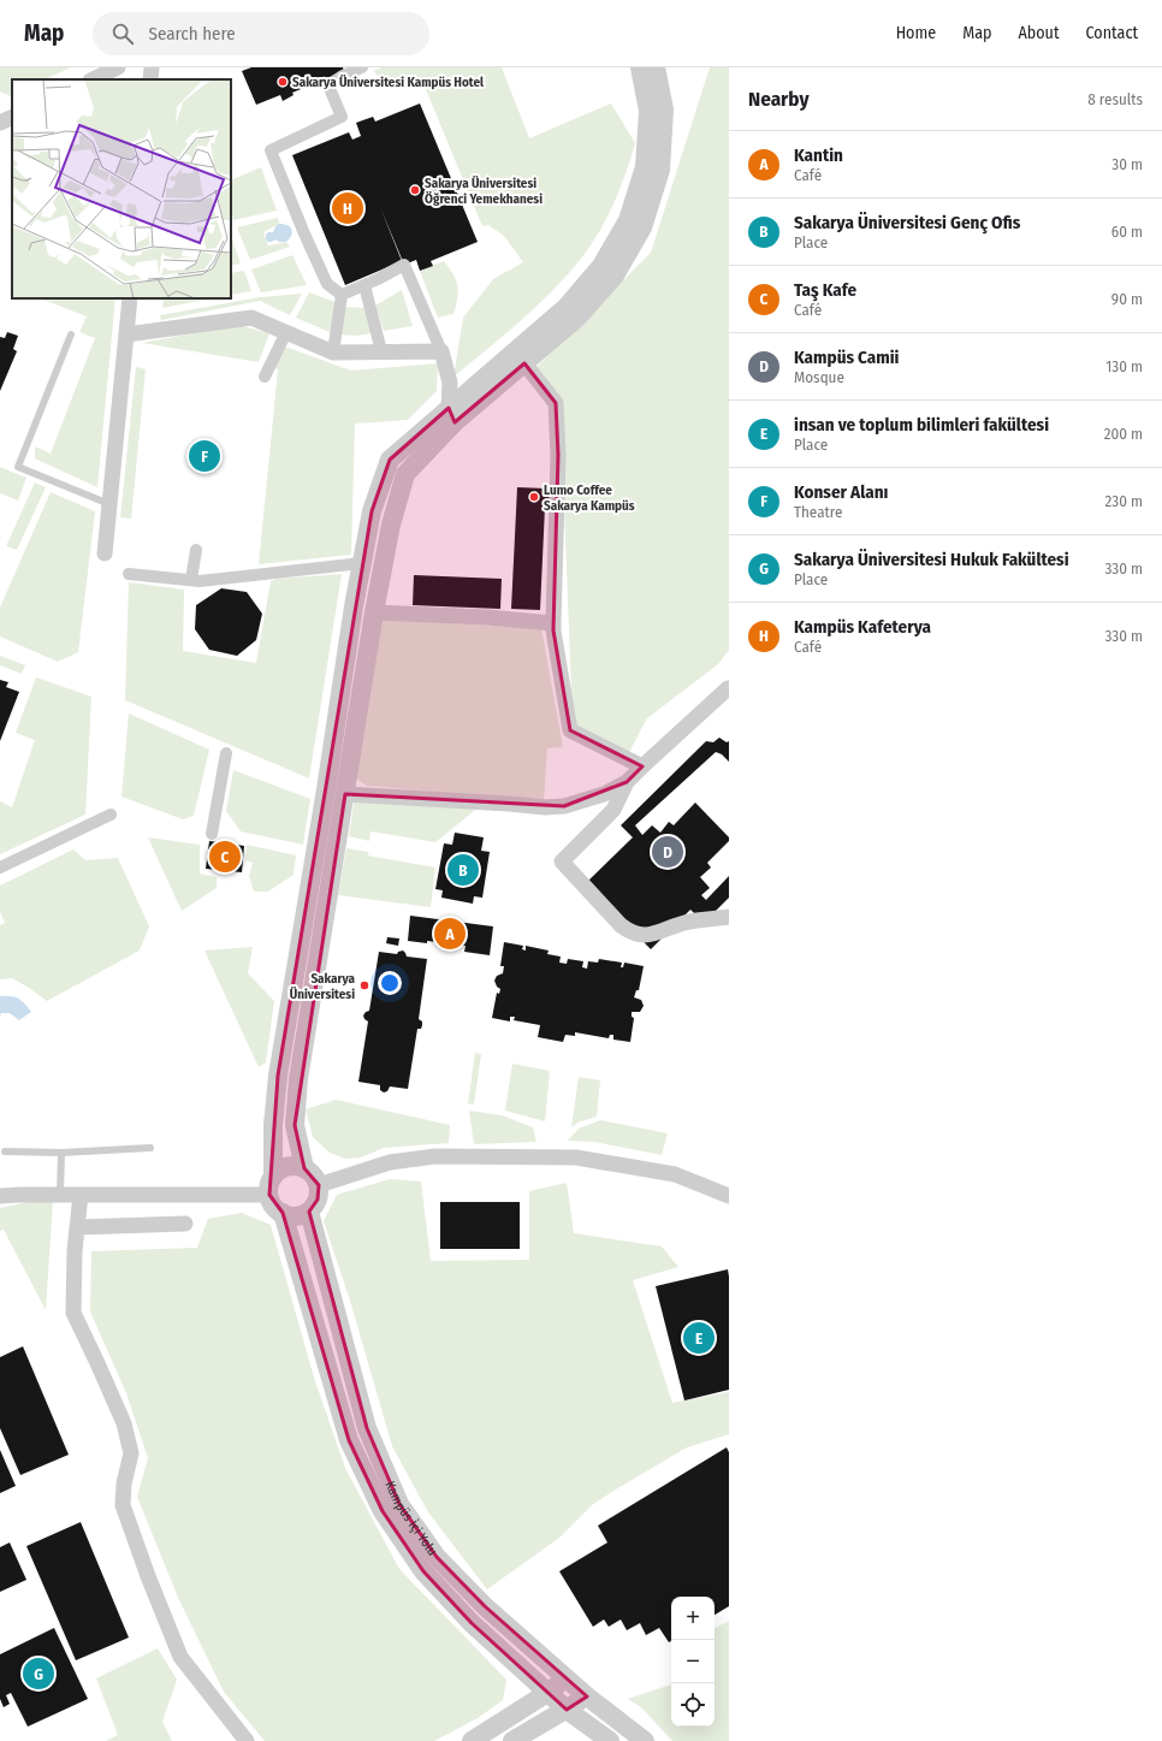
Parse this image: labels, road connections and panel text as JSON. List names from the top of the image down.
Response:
{
  "streets": {
    "street": ["Kampüs İçi Yolu"]
  },
  "places": [
    "Sakarya Üniversitesi Kampüs Hotel",
    "Sakarya Üniversitesi Öğrenci Yemekhanesi",
    "Lumo Coffee Sakarya Kampüs",
    "Sakarya Üniversitesi"
  ],
  "page": {
    "header": "Map",
    "search": "Search here",
    "nav": [
      "Home",
      "Map",
      "About",
      "Contact"
    ],
    "heading": ["Nearby", "8 results"],
    "list": [
      {
        "mark": "A",
        "name": "Kantin",
        "note": "Café",
        "value": "30 m"
      },
      {
        "mark": "B",
        "name": "Sakarya Üniversitesi Genç Ofis",
        "note": "Place",
        "value": "60 m"
      },
      {
        "mark": "C",
        "name": "Taş Kafe",
        "note": "Café",
        "value": "90 m"
      },
      {
        "mark": "D",
        "name": "Kampüs Camii",
        "note": "Mosque",
        "value": "130 m"
      },
      {
        "mark": "E",
        "name": "insan ve toplum bilimleri fakültesi",
        "note": "Place",
        "value": "200 m"
      },
      {
        "mark": "F",
        "name": "Konser Alanı",
        "note": "Theatre",
        "value": "230 m"
      },
      {
        "mark": "G",
        "name": "Sakarya Üniversitesi Hukuk Fakültesi",
        "note": "Place",
        "value": "330 m"
      },
      {
        "mark": "H",
        "name": "Kampüs Kafeterya",
        "note": "Café",
        "value": "330 m"
      }
    ],
    "pins": [
      "H",
      "F",
      "D",
      "C",
      "B",
      "A",
      "E",
      "G"
    ],
    "map_buttons": ["+", "−"]
  }
}
